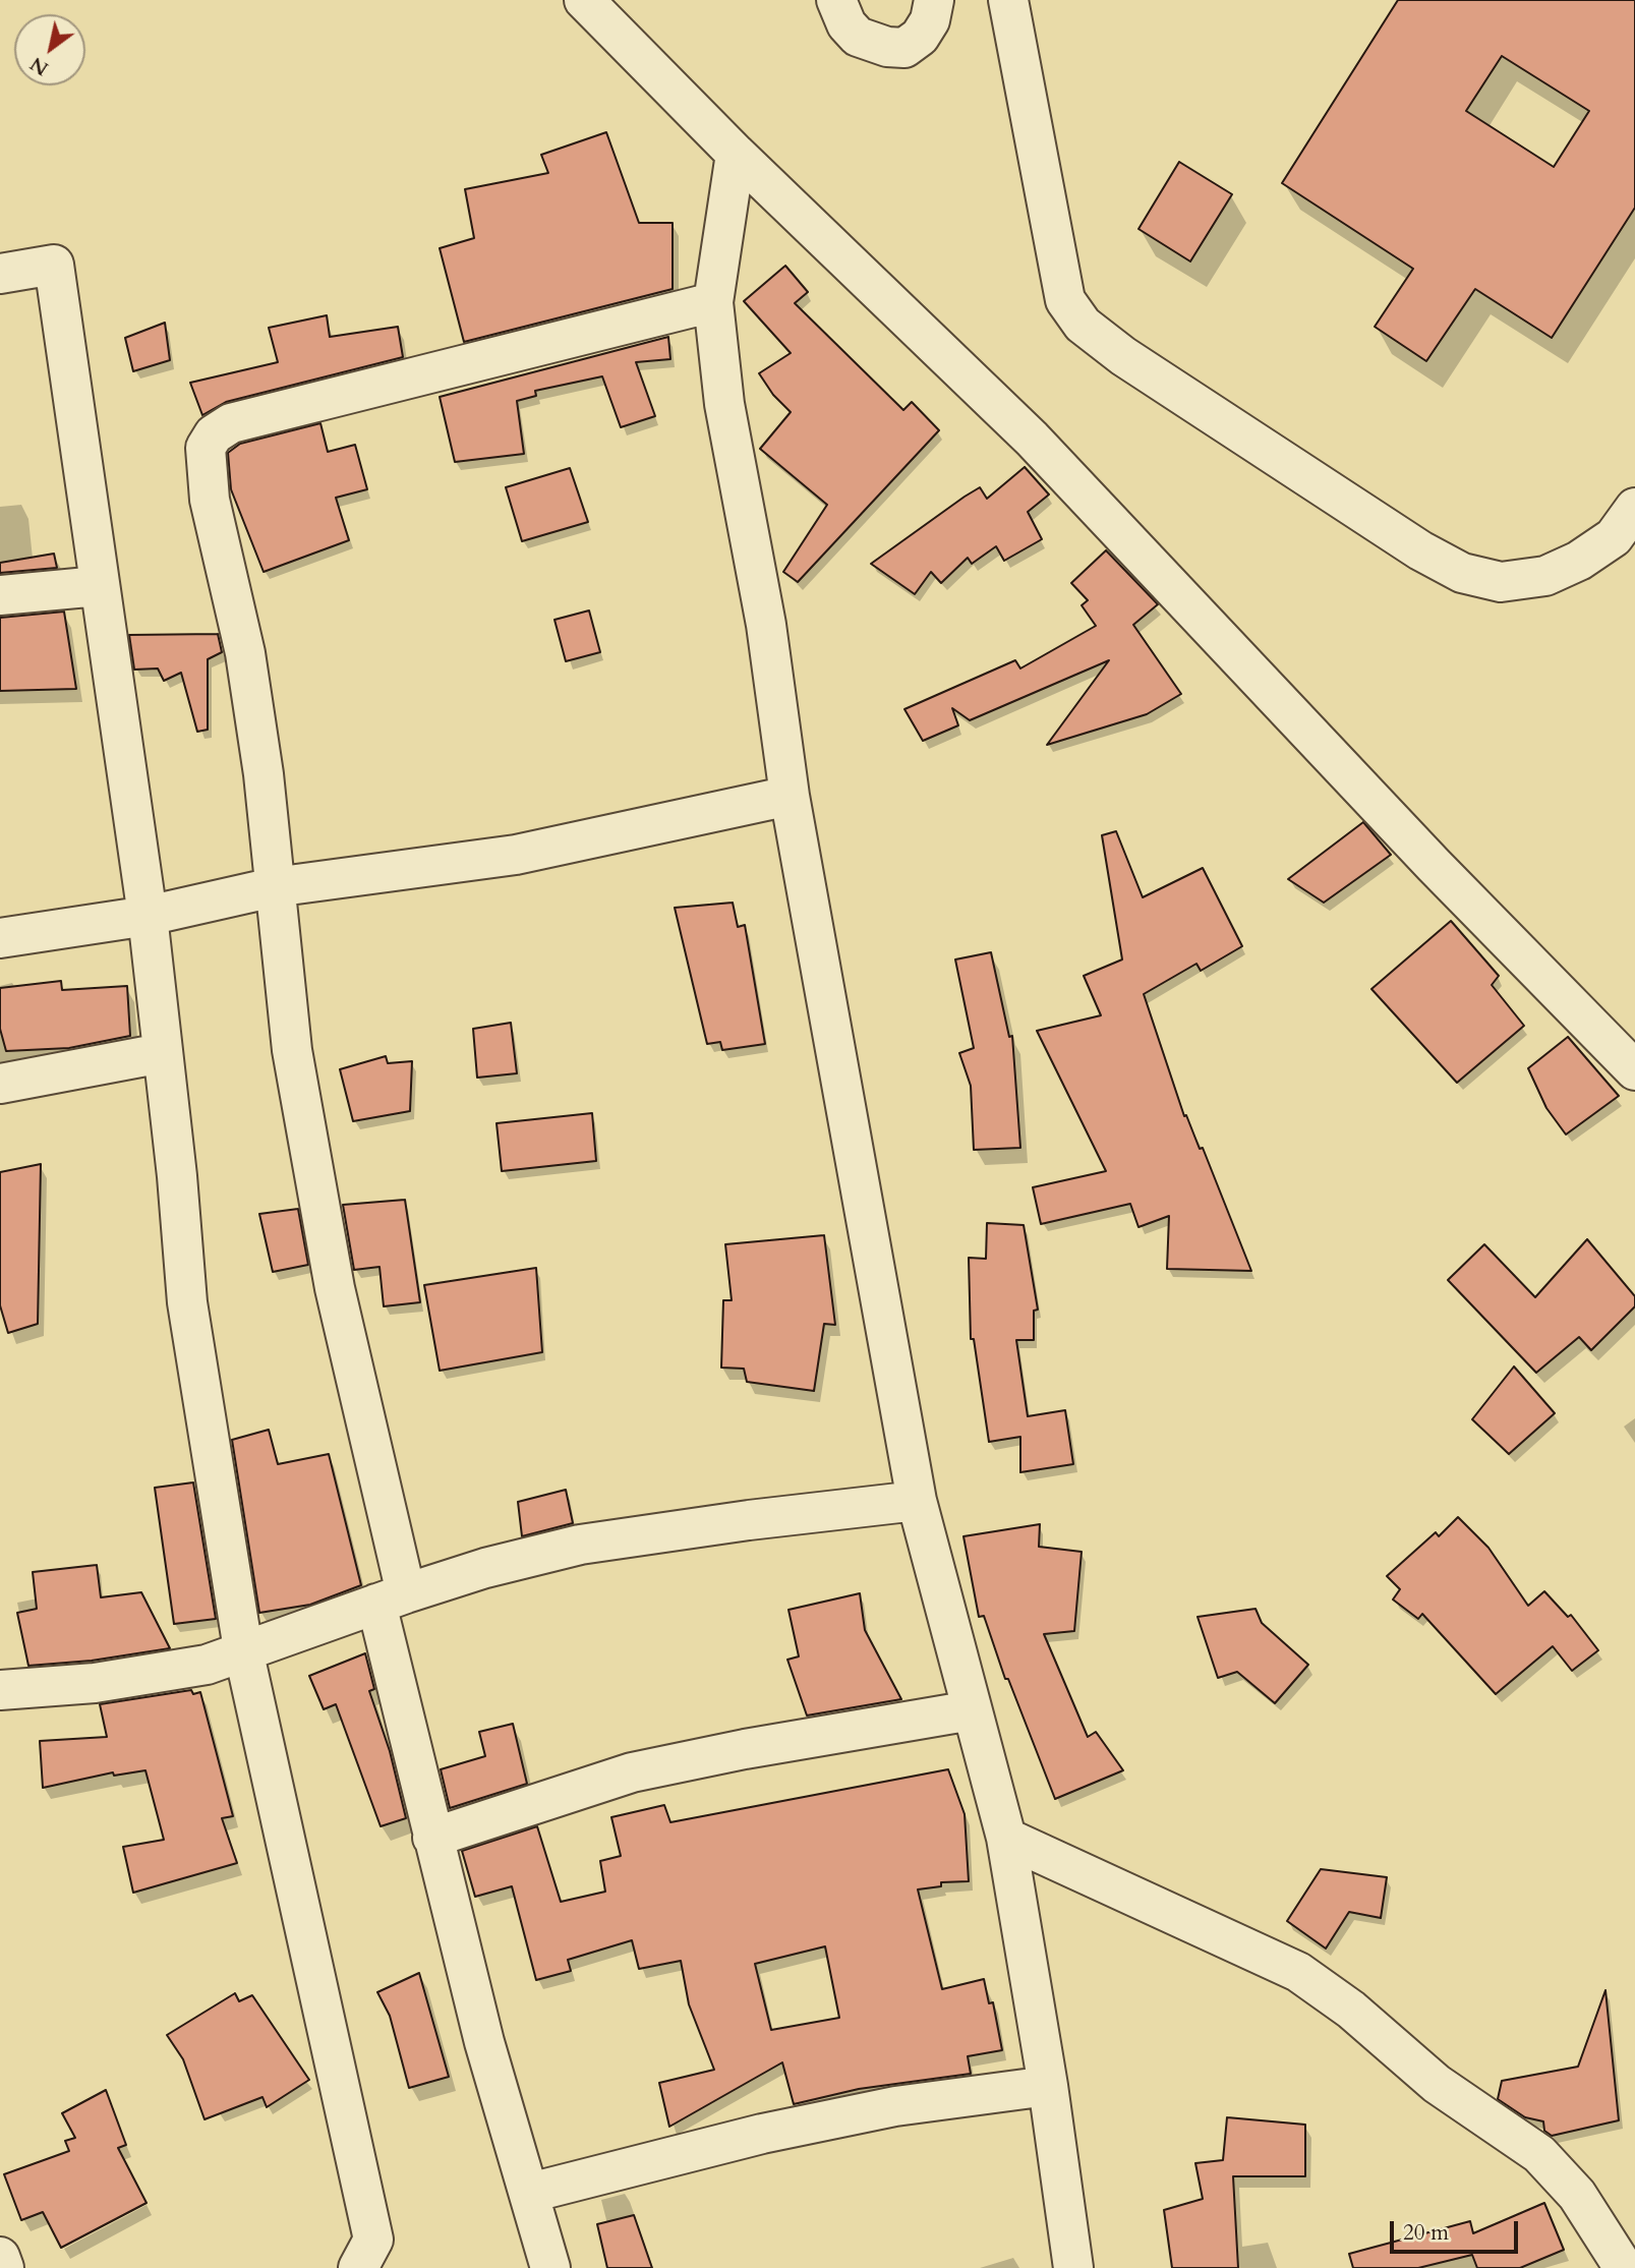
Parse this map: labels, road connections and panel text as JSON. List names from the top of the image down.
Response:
{
  "scale_bar": "20 m",
  "north": "bottom left"
}
